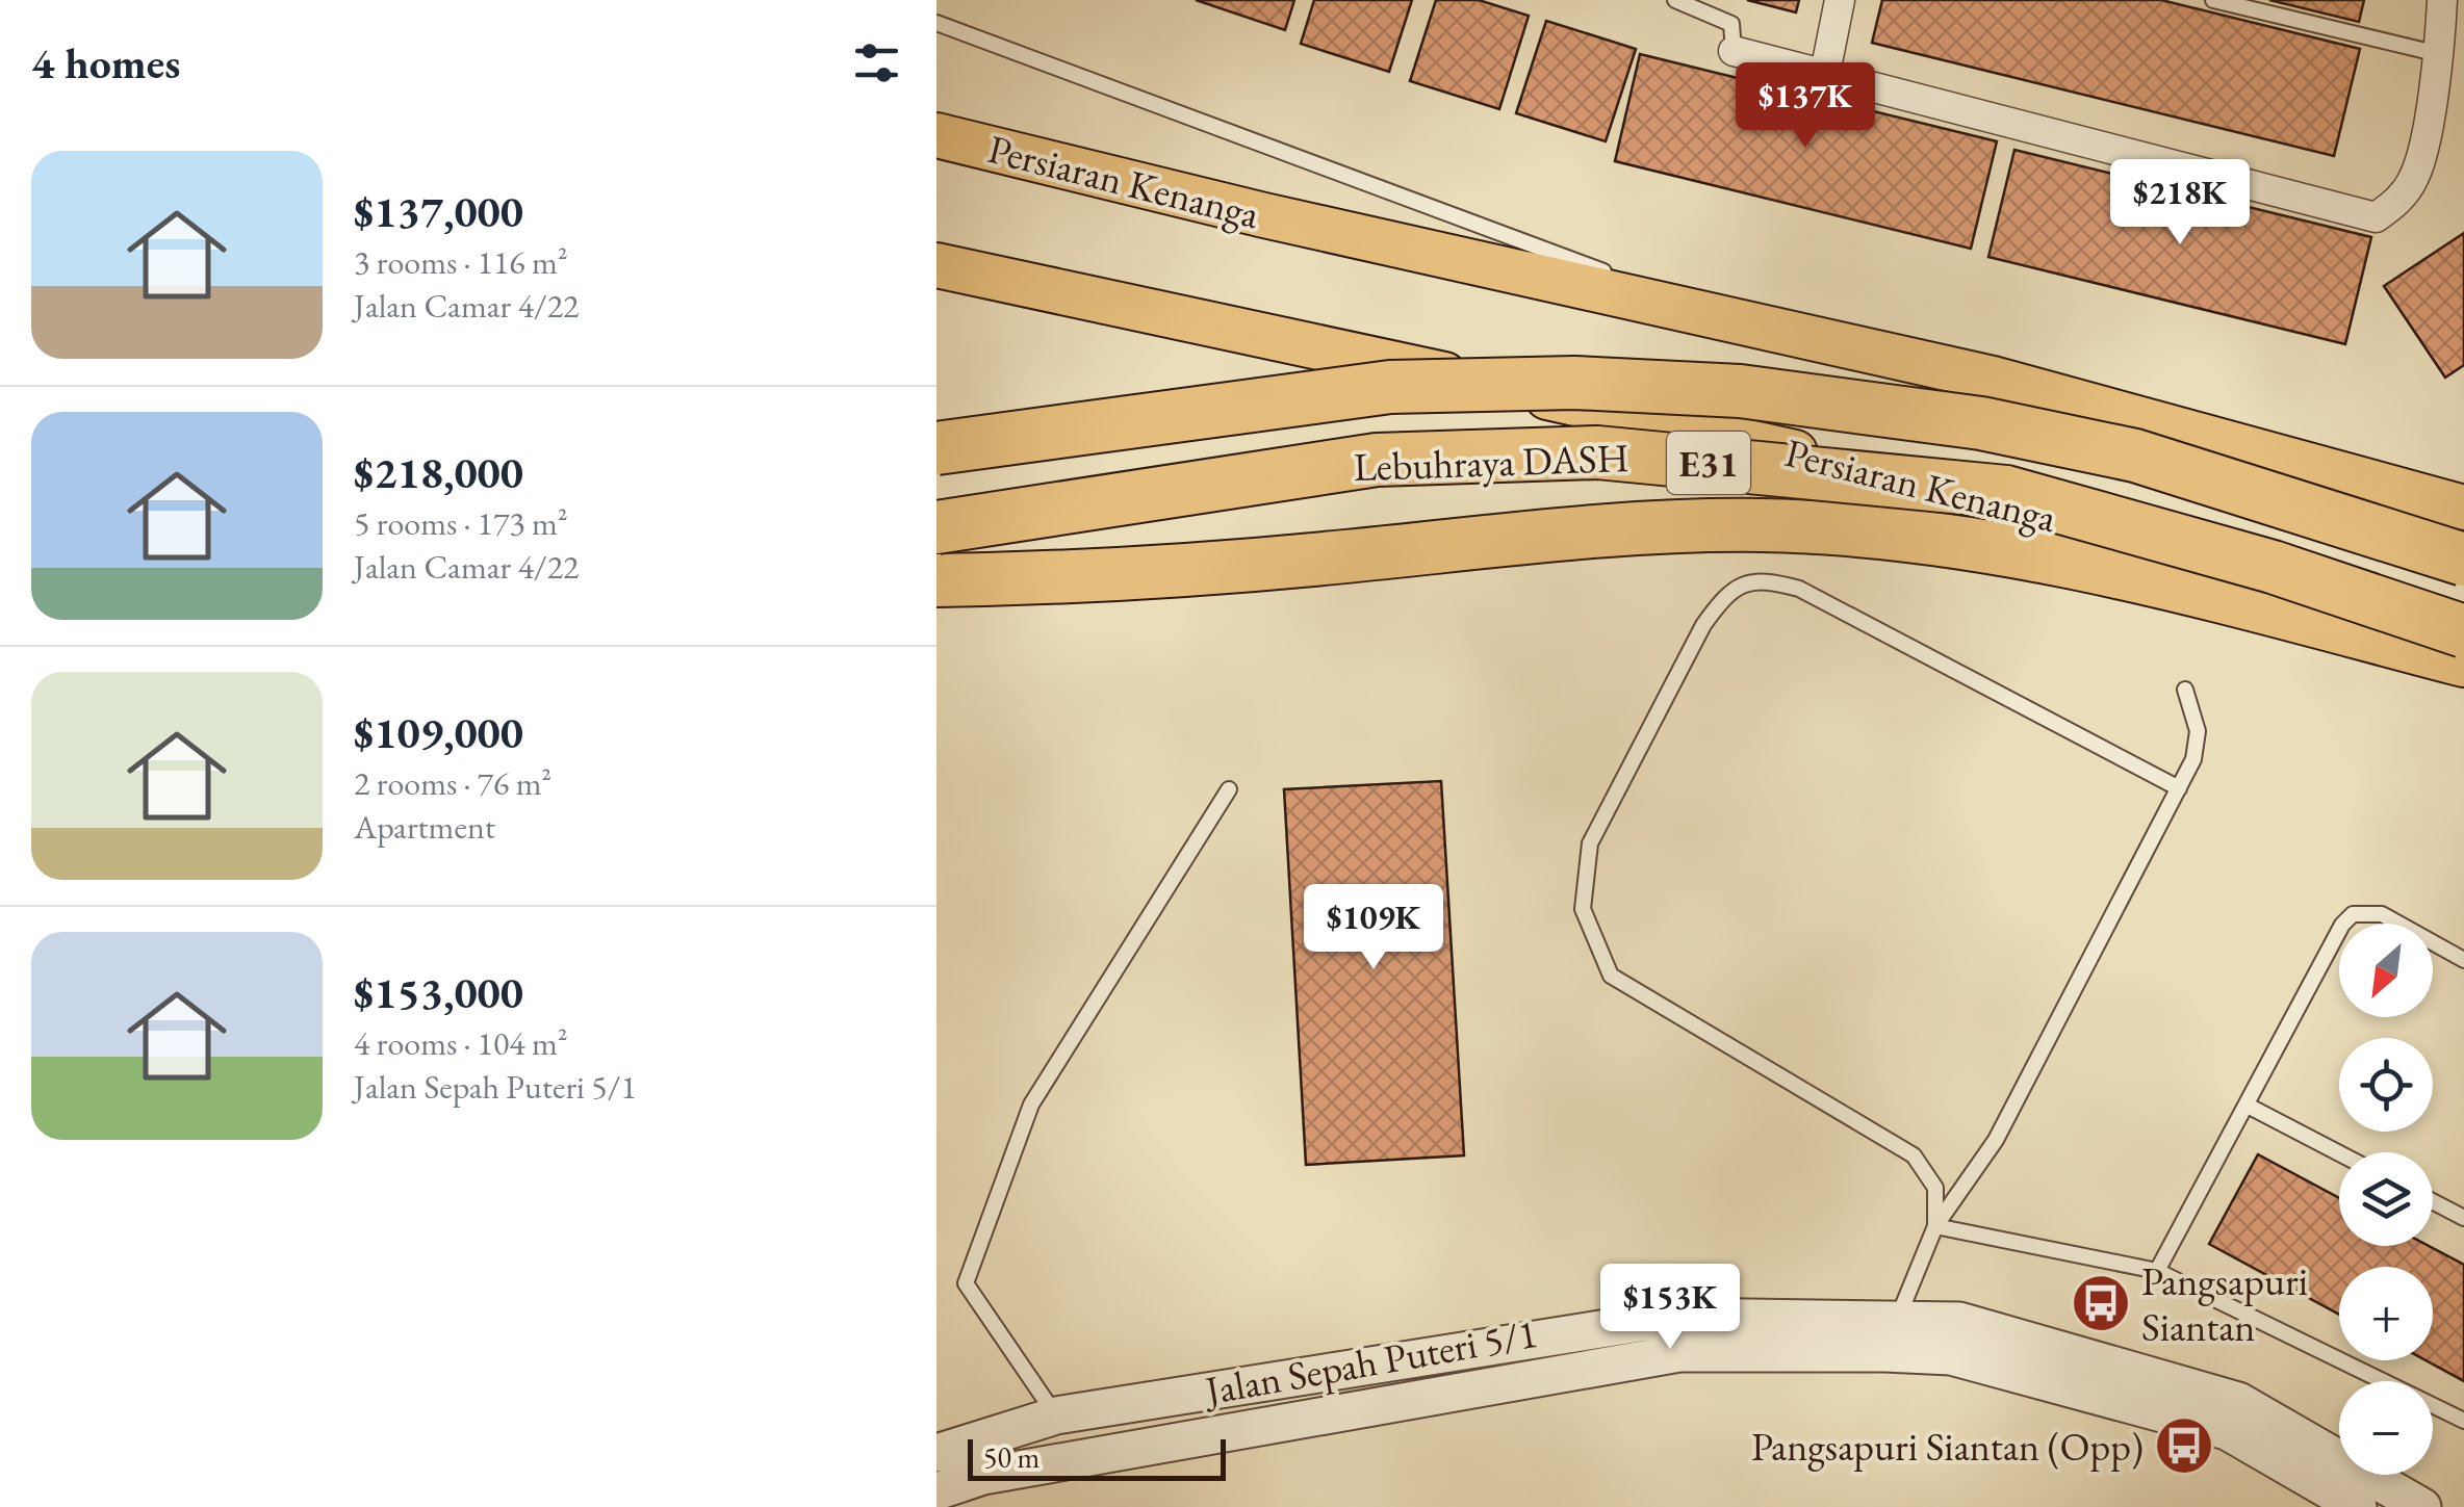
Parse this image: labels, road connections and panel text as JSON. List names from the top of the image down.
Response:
{
  "streets": {
    "highway": ["Lebuhraya DASH", "E31"],
    "main road": ["Persiaran Kenanga"],
    "street": ["Jalan Sepah Puteri 5/1"]
  },
  "places": {
    "bus stop": ["Pangsapuri Siantan", "Pangsapuri Siantan (Opp)"]
  },
  "scale_bar": "50 m",
  "north": "bottom left",
  "page": {
    "heading": "4 homes",
    "price": [
      "$137K",
      "$218K",
      "$109K",
      "$153K"
    ],
    "list": [
      {
        "name": "$137,000",
        "note": "3 rooms · 116 m² · Jalan Camar 4/22"
      },
      {
        "name": "$218,000",
        "note": "5 rooms · 173 m² · Jalan Camar 4/22"
      },
      {
        "name": "$109,000",
        "note": "2 rooms · 76 m² · Apartment"
      },
      {
        "name": "$153,000",
        "note": "4 rooms · 104 m² · Jalan Sepah Puteri 5/1"
      }
    ],
    "map_buttons": ["+", "−"],
    "scale": "50 m"
  }
}
